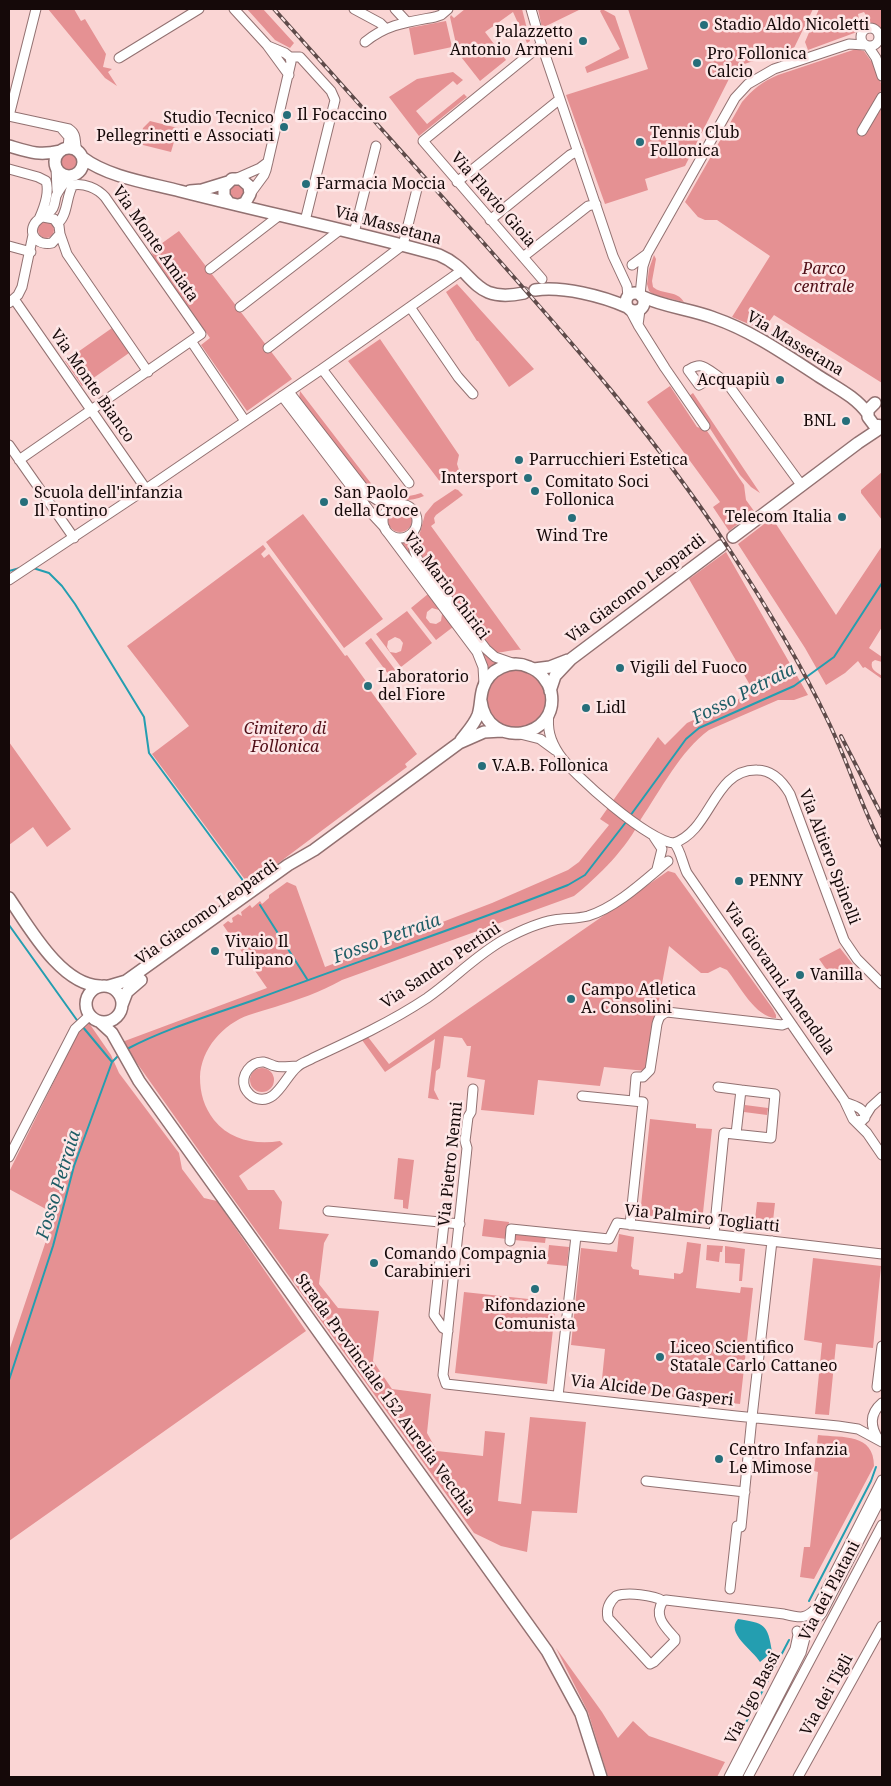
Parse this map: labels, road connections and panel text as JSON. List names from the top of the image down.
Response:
{
  "streets": {
    "main road": ["Via Massetana", "Via Giacomo Leopardi", "Strada Provinciale 152 Aurelia Vecchia"],
    "street": [
      "Via Flavio Gioia",
      "Via Monte Amiata",
      "Via Monte Bianco",
      "Via Mario Chirici",
      "Via Altiero Spinelli",
      "Via Sandro Pertini",
      "Via Giovanni Amendola",
      "Via Pietro Nenni",
      "Via Palmiro Togliatti",
      "Via Alcide De Gasperi",
      "Via dei Platani",
      "Via dei Tigli",
      "Via Ugo Bassi"
    ]
  },
  "crossings": [
    ["Via Mario Chirici", "Via Giacomo Leopardi"],
    ["Via Mario Chirici", "Via Giovanni Amendola"],
    ["Via Giacomo Leopardi", "Via Giovanni Amendola"],
    ["Via Giacomo Leopardi", "Strada Provinciale 152 Aurelia Vecchia"],
    ["Via Altiero Spinelli", "Via Sandro Pertini"],
    ["Via Altiero Spinelli", "Via Giovanni Amendola"],
    ["Via Sandro Pertini", "Via Giovanni Amendola"],
    ["Via Pietro Nenni", "Via Alcide De Gasperi"]
  ],
  "water": ["Fosso Petraia"],
  "parks": ["Parco centrale", "Cimitero di Follonica"],
  "places": [
    "Stadio Aldo Nicoletti",
    "Palazzetto Antonio Armeni",
    "Pro Follonica Calcio",
    "Il Focaccino",
    "Studio Tecnico Pellegrinetti e Associati",
    "Tennis Club Follonica",
    "Farmacia Moccia",
    "Acquapiù",
    "BNL",
    "Parrucchieri Estetica",
    "Intersport",
    "Comitato Soci Follonica",
    "Scuola dell'infanzia Il Fontino",
    "San Paolo della Croce",
    "Telecom Italia",
    "Wind Tre",
    "Vigili del Fuoco",
    "Laboratorio del Fiore",
    "Lidl",
    "V.A.B. Follonica",
    "PENNY",
    "Vivaio Il Tulipano",
    "Vanilla",
    "Campo Atletica A. Consolini",
    "Comando Compagnia Carabinieri",
    "Rifondazione Comunista",
    "Liceo Scientifico Statale Carlo Cattaneo",
    "Centro Infanzia Le Mimose"
  ]
}
